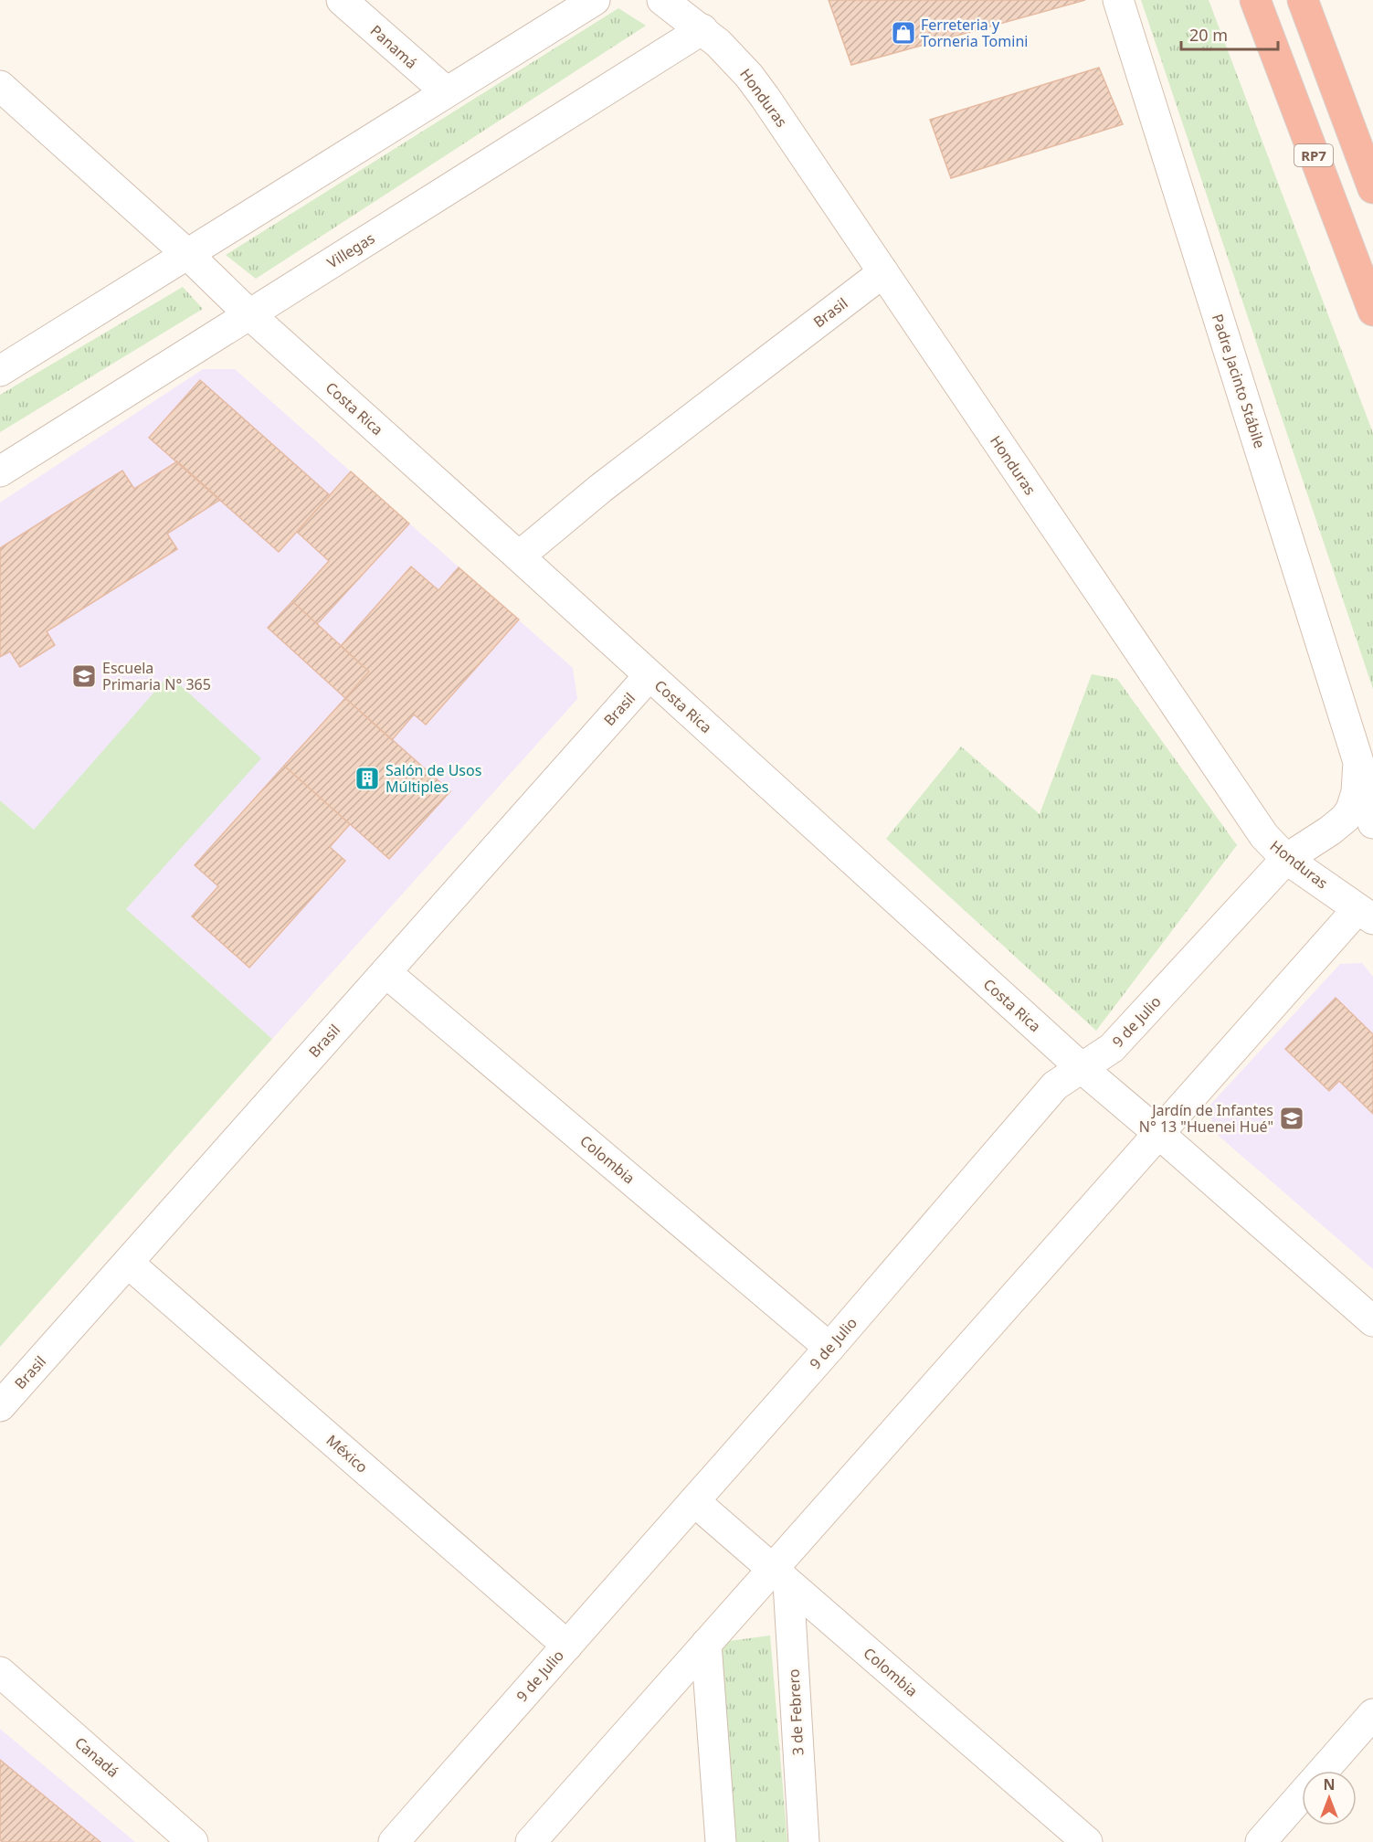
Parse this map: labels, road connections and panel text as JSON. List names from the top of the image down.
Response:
{
  "streets": {
    "highway": ["RP7"],
    "street": [
      "Panamá",
      "Honduras",
      "Villegas",
      "Brasil",
      "Padre Jacinto Stábile",
      "Costa Rica",
      "9 de Julio",
      "Colombia",
      "México",
      "3 de Febrero",
      "Canadá"
    ]
  },
  "crossings": [
    ["Honduras", "Villegas"],
    ["Honduras", "Brasil"],
    ["Honduras", "Padre Jacinto Stábile"],
    ["Honduras", "9 de Julio"],
    ["Villegas", "Costa Rica"],
    ["Brasil", "Costa Rica"],
    ["Brasil", "Colombia"],
    ["Brasil", "México"],
    ["Padre Jacinto Stábile", "9 de Julio"],
    ["Costa Rica", "9 de Julio"],
    ["9 de Julio", "Colombia"],
    ["9 de Julio", "México"],
    ["Colombia", "3 de Febrero"]
  ],
  "places": {
    "shop": ["Ferreteria y Torneria Tomini"],
    "school or university": ["Escuela Primaria N° 365", "Jardín de Infantes N° 13 \"Huenei Hué\""],
    "building": ["Salón de Usos Múltiples"]
  },
  "scale_bar": "20 m",
  "north": "top"
}
